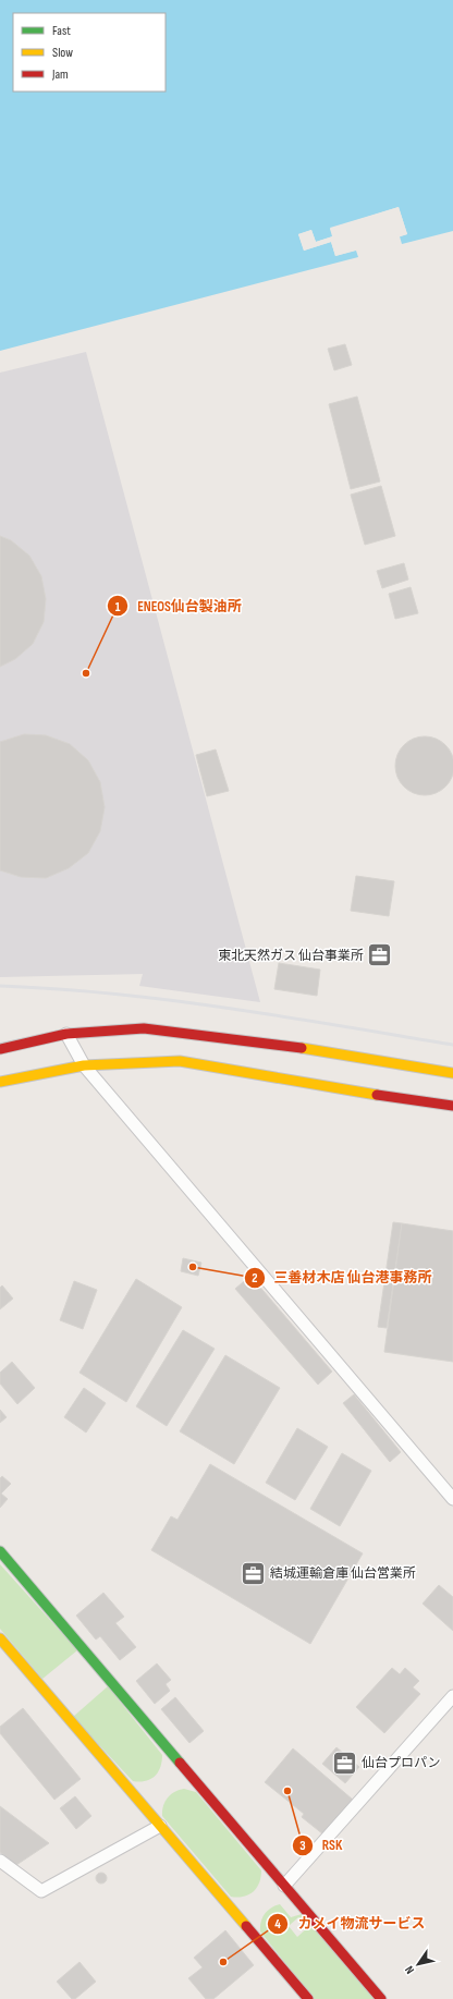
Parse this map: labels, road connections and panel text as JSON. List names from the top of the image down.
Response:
{
  "places": {
    "other": [
      "ENEOS仙台製油所",
      "三善材木店 仙台港事務所",
      "RSK",
      "カメイ物流サービス"
    ],
    "office": ["東北天然ガス 仙台事業所", "結城運輸倉庫 仙台営業所", "仙台プロパン"]
  },
  "legend": ["Fast", "Slow", "Jam"],
  "north": "bottom left"
}
